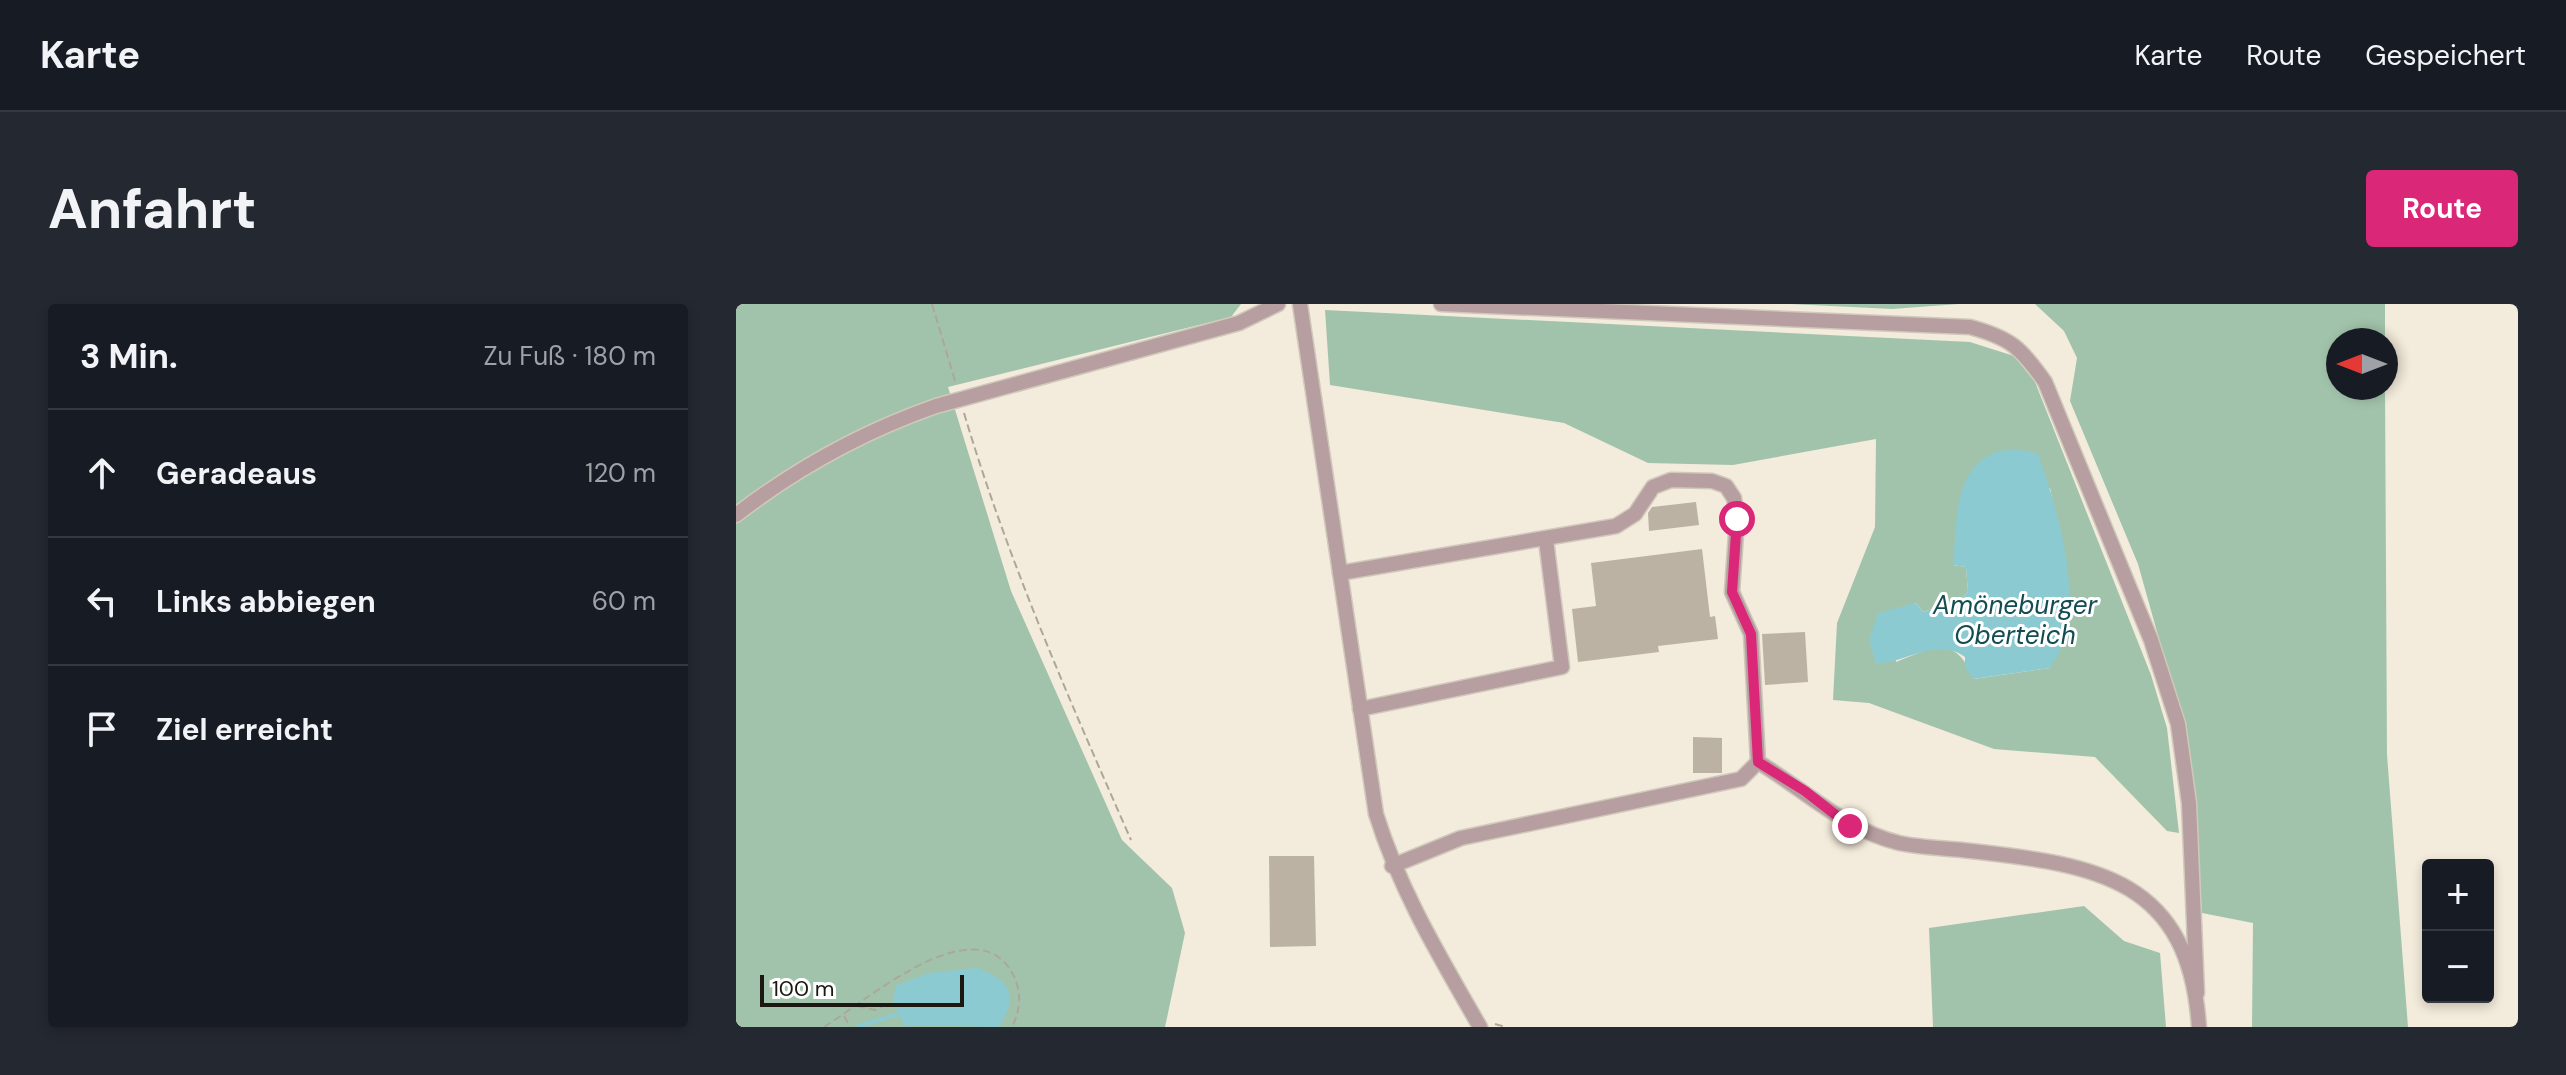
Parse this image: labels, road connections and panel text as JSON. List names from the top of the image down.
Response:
{
  "water": ["Amöneburger Oberteich"],
  "scale_bar": "100 m",
  "north": "left",
  "page": {
    "header": "Karte",
    "nav": ["Karte", "Route", "Gespeichert"],
    "buttons": "Route",
    "title": "Anfahrt",
    "heading": ["3 Min.", "Zu Fuß · 180 m"],
    "list": [
      ["Geradeaus", "120 m"],
      ["Links abbiegen", "60 m"],
      "Ziel erreicht"
    ],
    "map_buttons": ["+", "−"],
    "scale": "100 m"
  }
}
